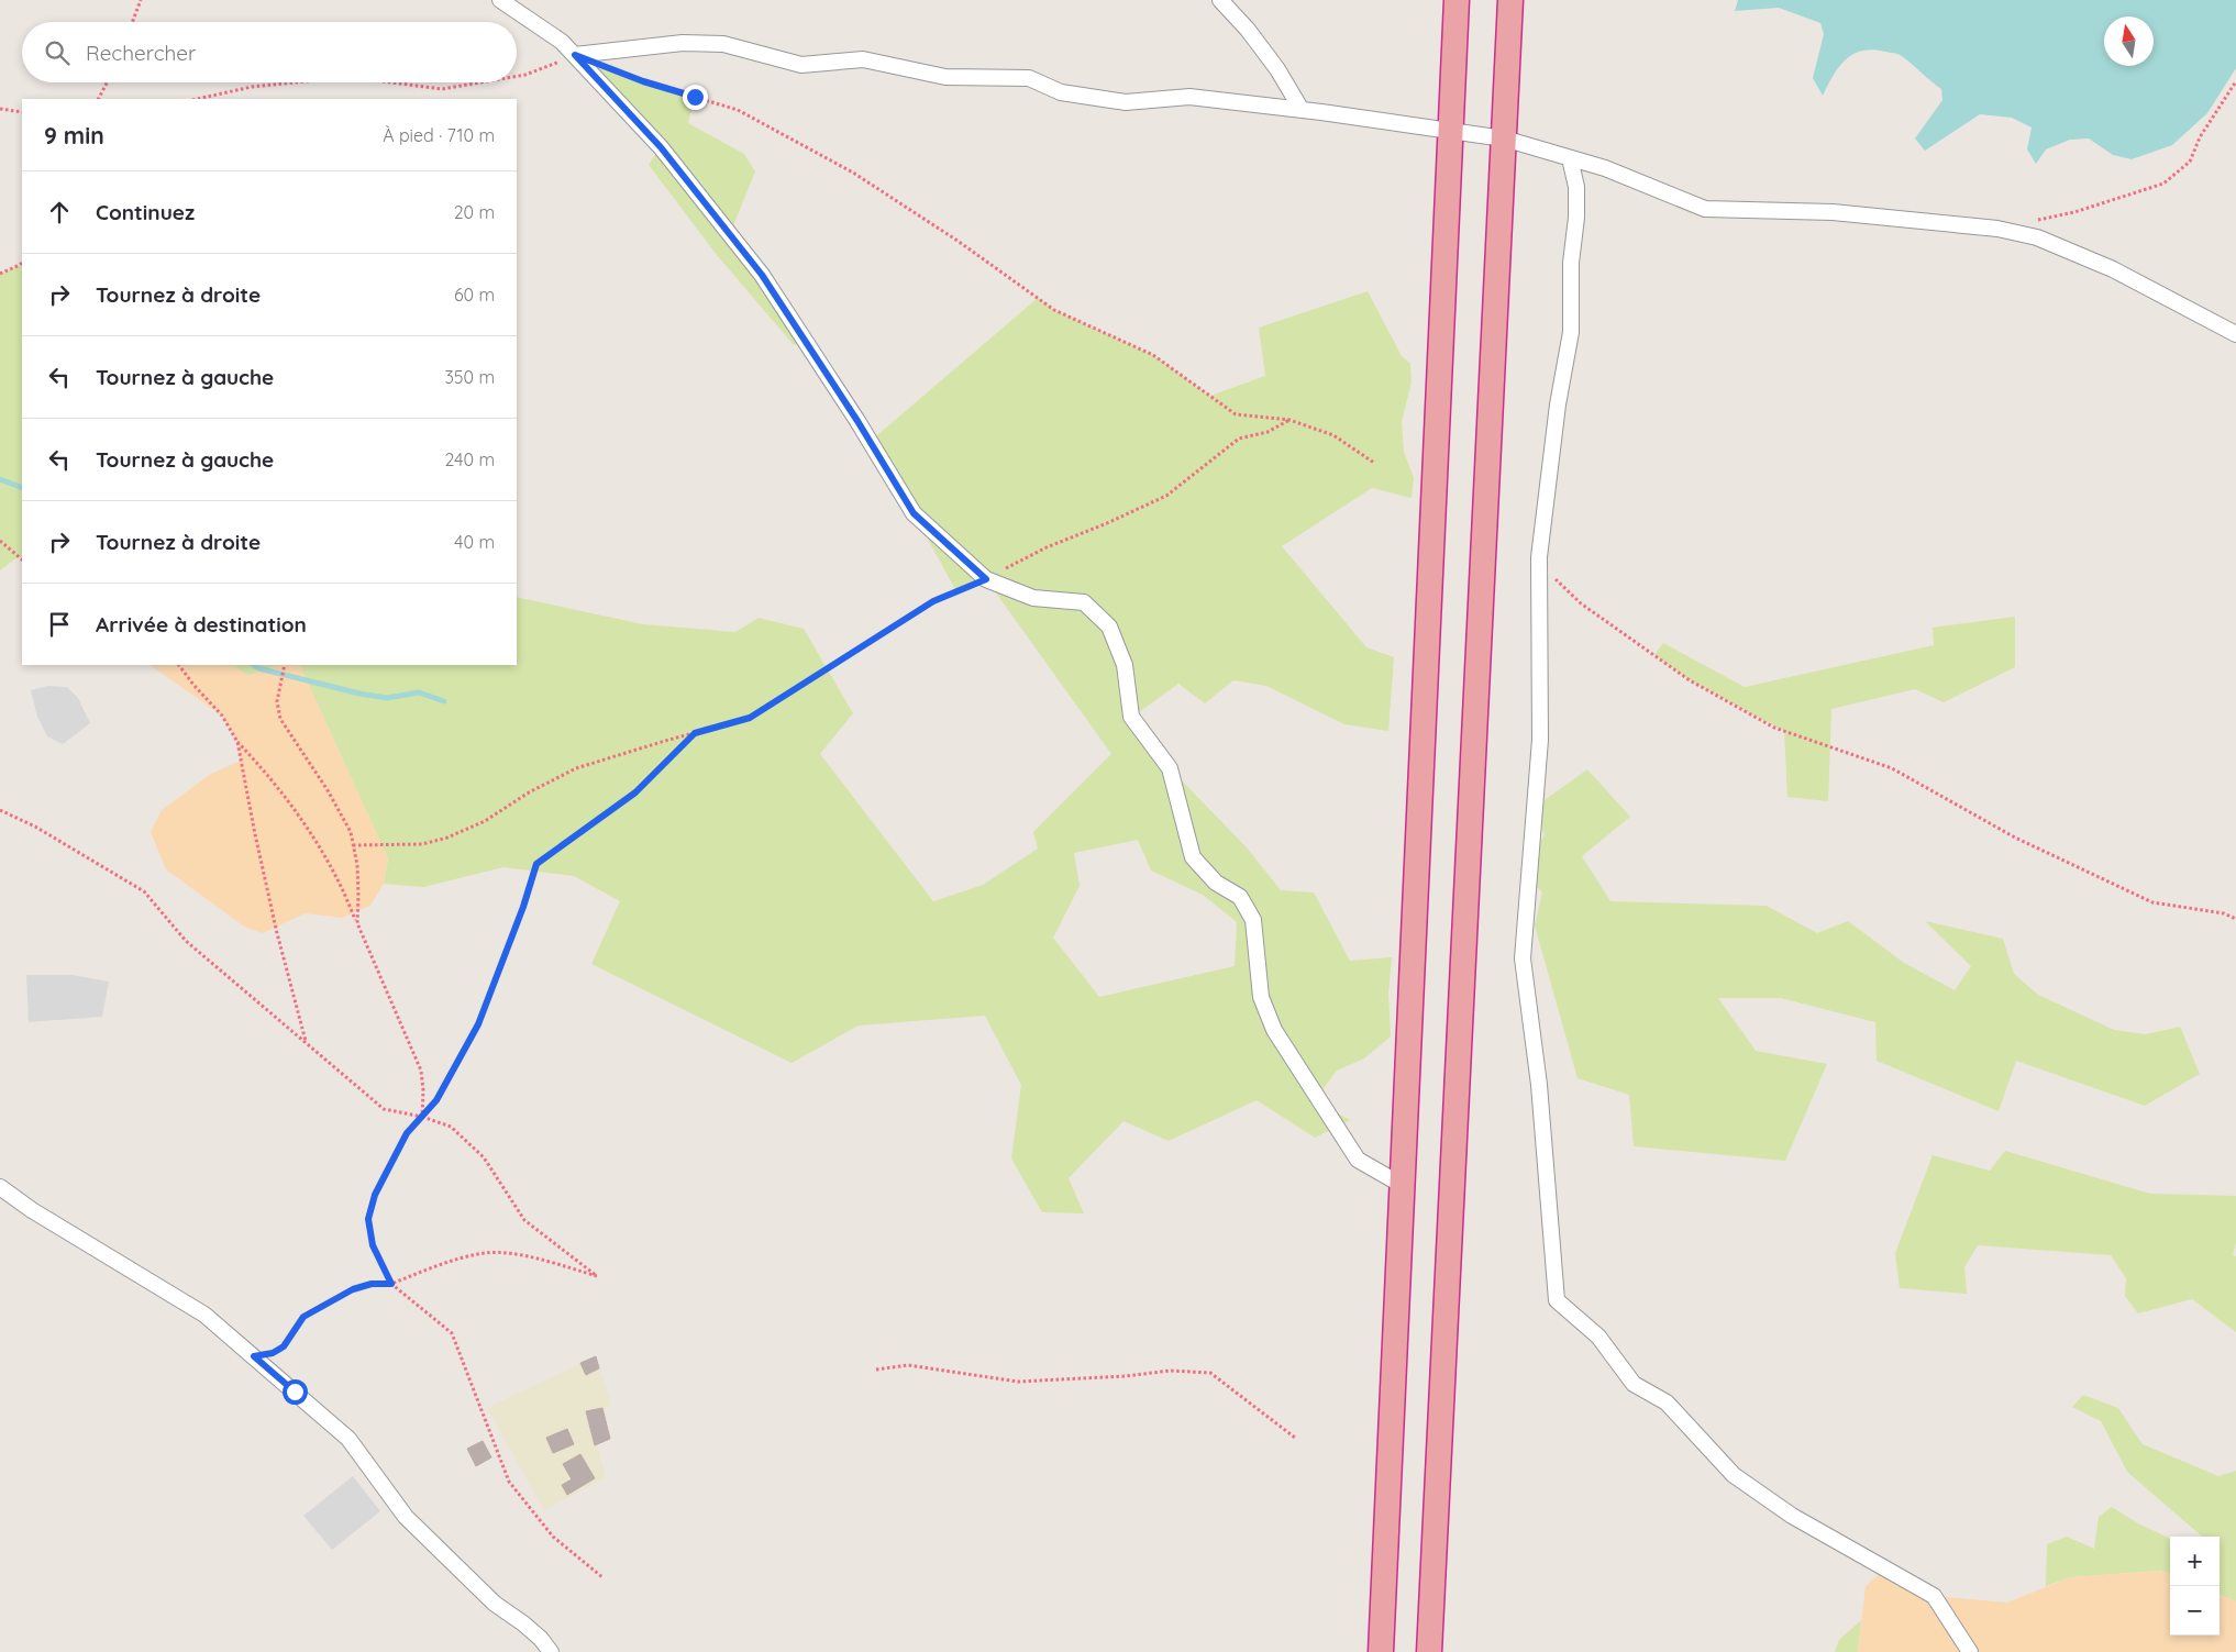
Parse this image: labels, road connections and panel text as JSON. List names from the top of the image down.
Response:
{
  "north": "top",
  "page": {
    "search": "Rechercher",
    "heading": ["9 min", "À pied · 710 m"],
    "list": [
      ["Continuez", "20 m"],
      ["Tournez à droite", "60 m"],
      ["Tournez à gauche", "350 m"],
      ["Tournez à gauche", "240 m"],
      ["Tournez à droite", "40 m"],
      "Arrivée à destination"
    ],
    "map_buttons": ["+", "−"]
  }
}
